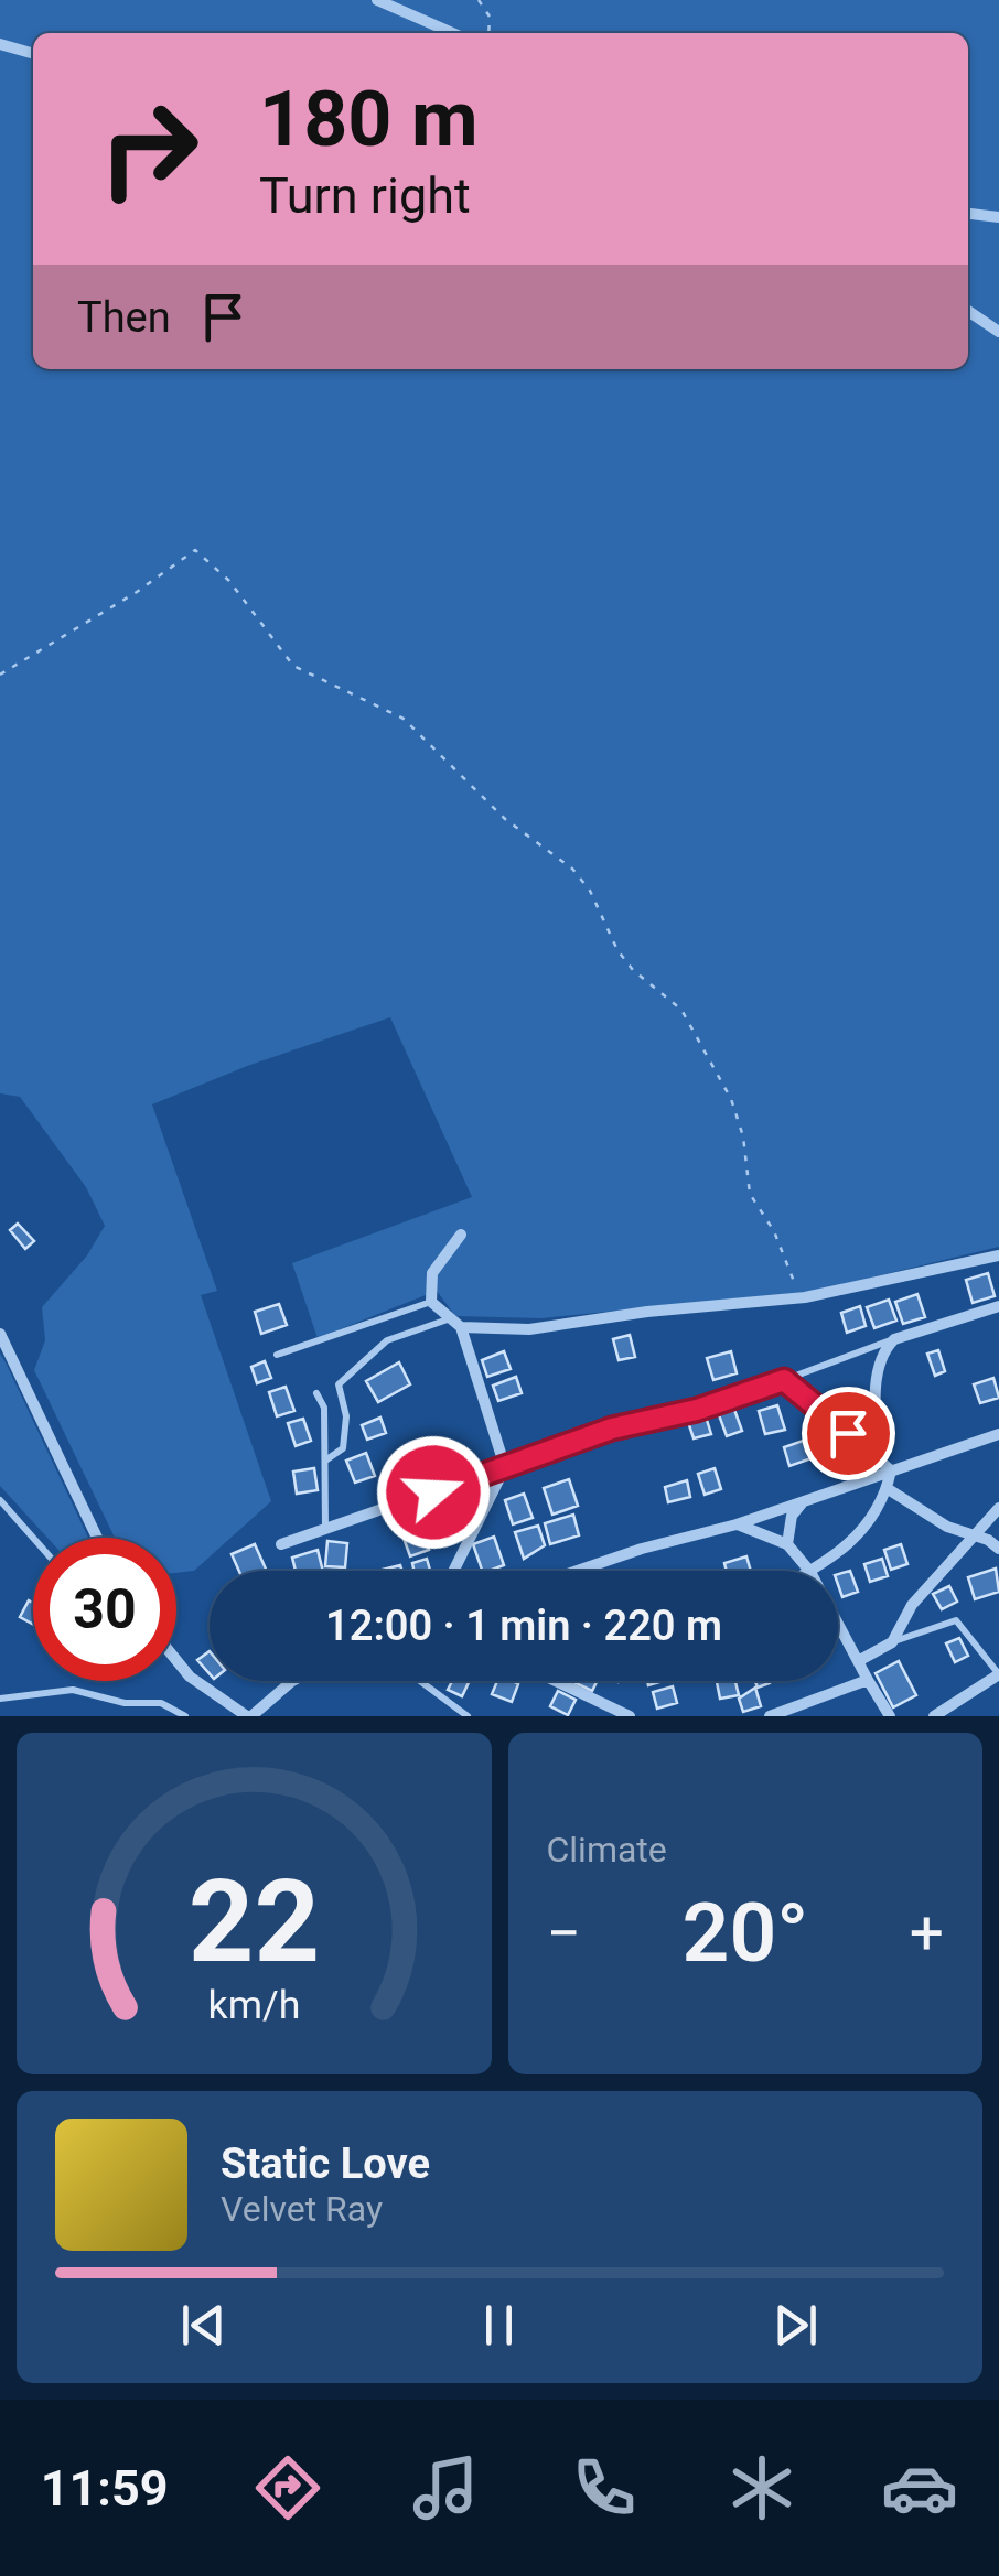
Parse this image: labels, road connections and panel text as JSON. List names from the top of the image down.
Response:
{
  "page": {
    "turn": ["180 m", "Turn right"],
    "then": "Then",
    "limit": "30",
    "trip": "12:00 · 1 min · 220 m",
    "tile": "Climate",
    "heat": ["−", "20°", "+"],
    "song": ["Static Love", "Velvet Ray"],
    "tabs": "11:59",
    "gauge": ["22", "km/h"]
  }
}
